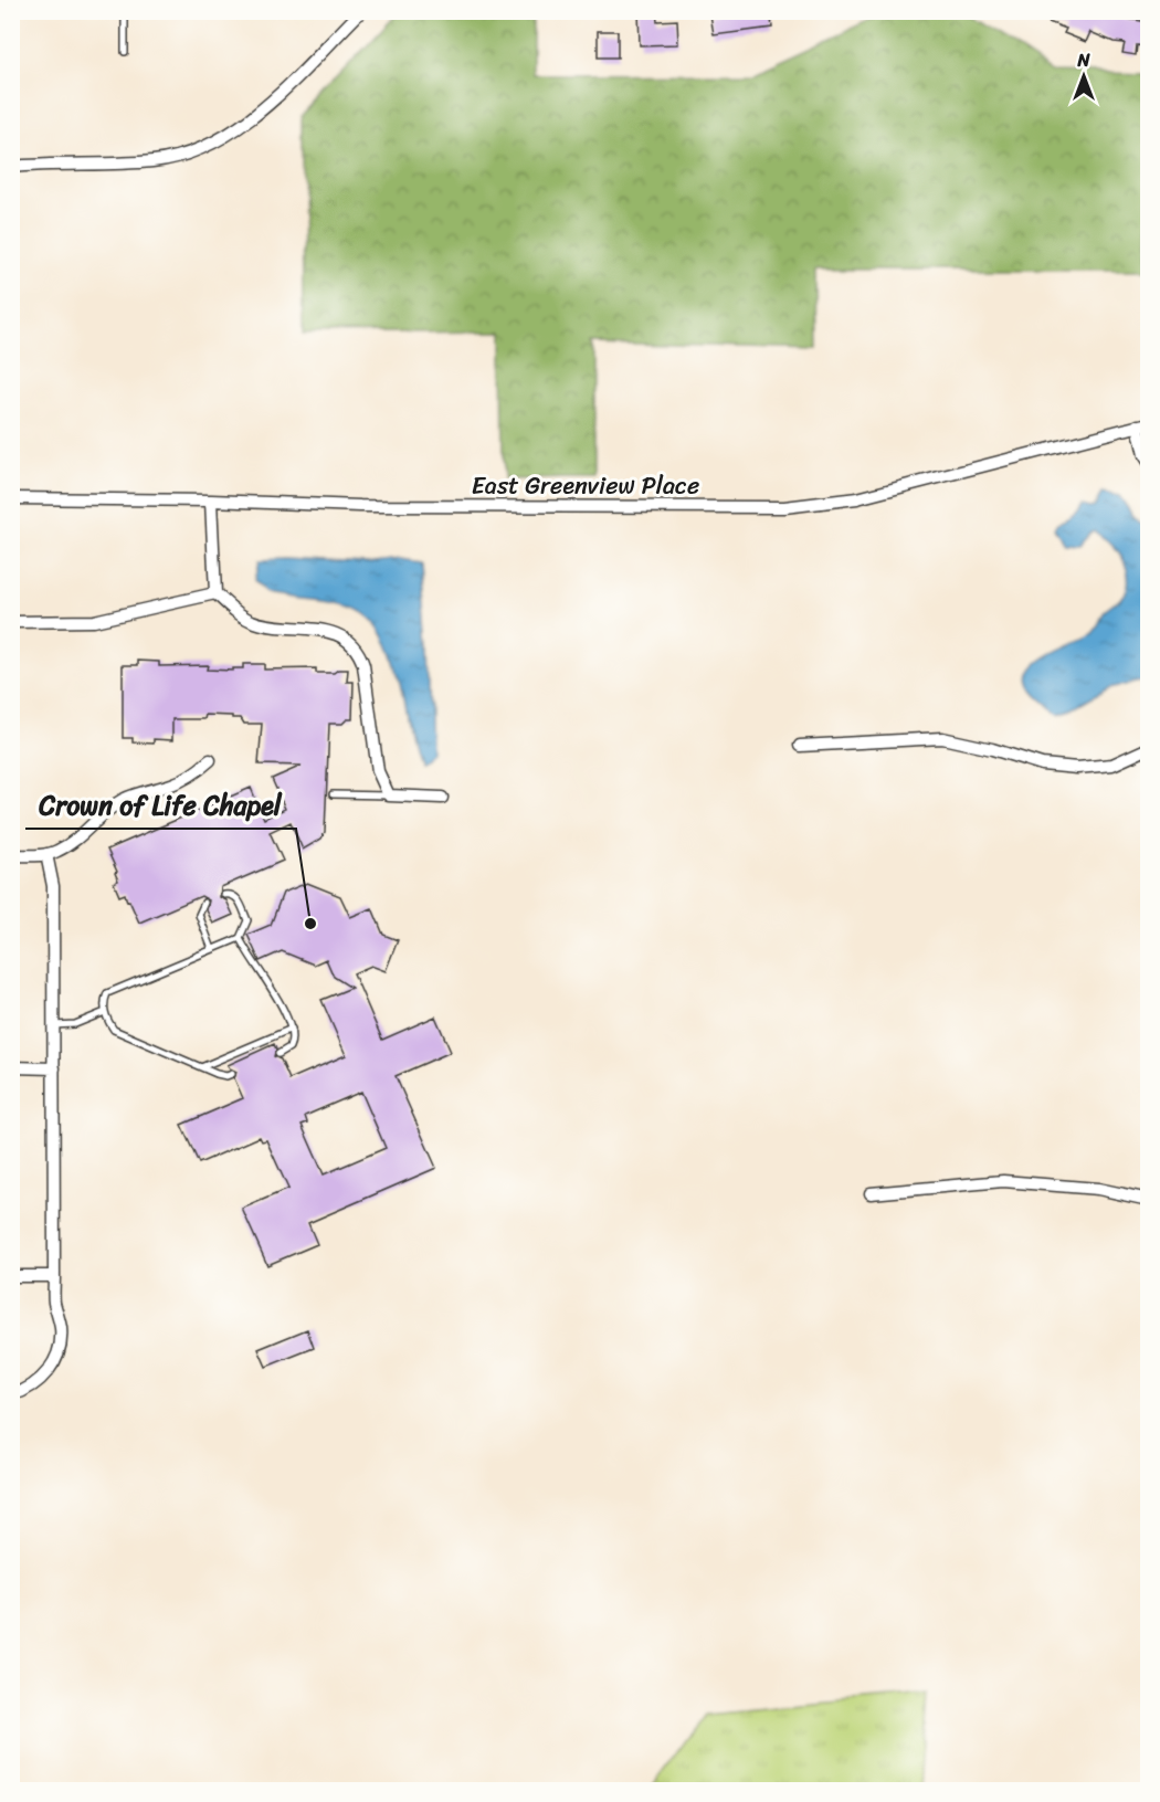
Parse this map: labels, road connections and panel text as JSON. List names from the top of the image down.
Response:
{
  "streets": {
    "street": ["East Greenview Place"]
  },
  "places": ["Crown of Life Chapel"],
  "north": "top"
}
